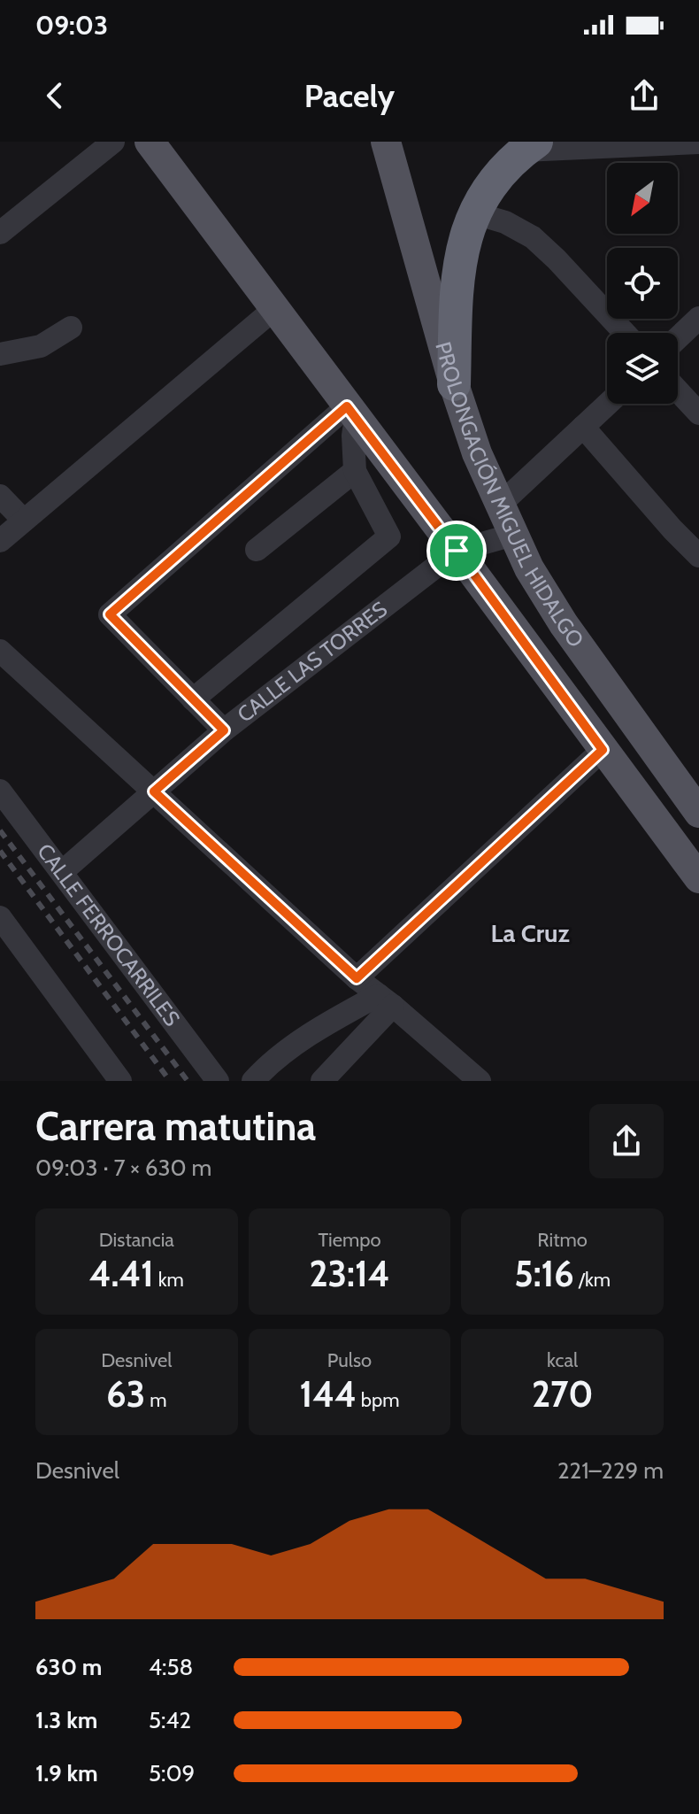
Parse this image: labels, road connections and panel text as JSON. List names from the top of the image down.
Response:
{
  "streets": {
    "main road": ["PROLONGACIÓN MIGUEL HIDALGO"],
    "street": ["CALLE LAS TORRES", "CALLE FERROCARRILES"]
  },
  "crossings": [
    ["PROLONGACIÓN MIGUEL HIDALGO", "CALLE LAS TORRES"],
    ["CALLE LAS TORRES", "CALLE FERROCARRILES"]
  ],
  "districts": ["La Cruz"],
  "north": "bottom left",
  "page": {
    "status": "09:03",
    "header": "Pacely",
    "heading": ["Carrera matutina", "09:03 · 7 × 630 m"],
    "stats": [
      ["Distancia", "4.41 km"],
      ["Tiempo", "23:14"],
      ["Ritmo", "5:16 /km"],
      ["Desnivel", "63 m"],
      ["Pulso", "144 bpm"],
      ["kcal", "270"]
    ],
    "chart": ["Desnivel", "221–229 m"],
    "list": [
      {
        "name": "630 m",
        "note": "4:58"
      },
      {
        "name": "1.3 km",
        "note": "5:42"
      },
      {
        "name": "1.9 km",
        "note": "5:09"
      }
    ]
  }
}
